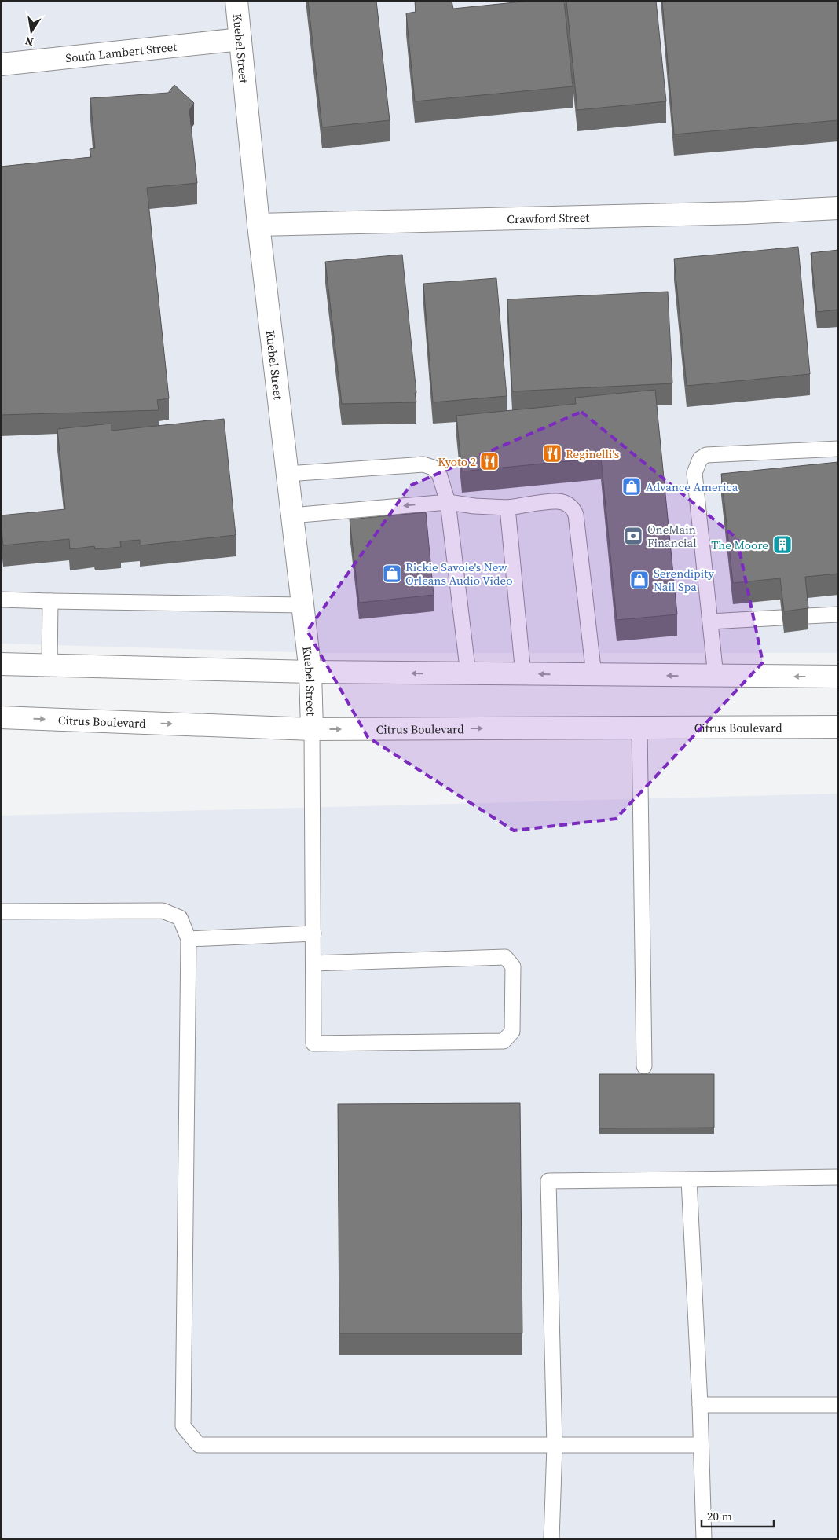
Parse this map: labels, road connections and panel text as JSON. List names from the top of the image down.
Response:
{
  "streets": {
    "street": [
      "Kuebel Street",
      "South Lambert Street",
      "Crawford Street",
      "Citrus Boulevard"
    ]
  },
  "crossings": [
    ["Kuebel Street", "South Lambert Street"],
    ["Kuebel Street", "Crawford Street"],
    ["Kuebel Street", "Citrus Boulevard"]
  ],
  "places": {
    "restaurant": ["Reginelli's", "Kyoto 2"],
    "shop": ["Advance America", "Rickie Savoie's New Orleans Audio Video", "Serendipity Nail Spa"],
    "bank": ["OneMain Financial"],
    "building": ["The Moore"]
  },
  "scale_bar": "20 m",
  "north": "bottom"
}
